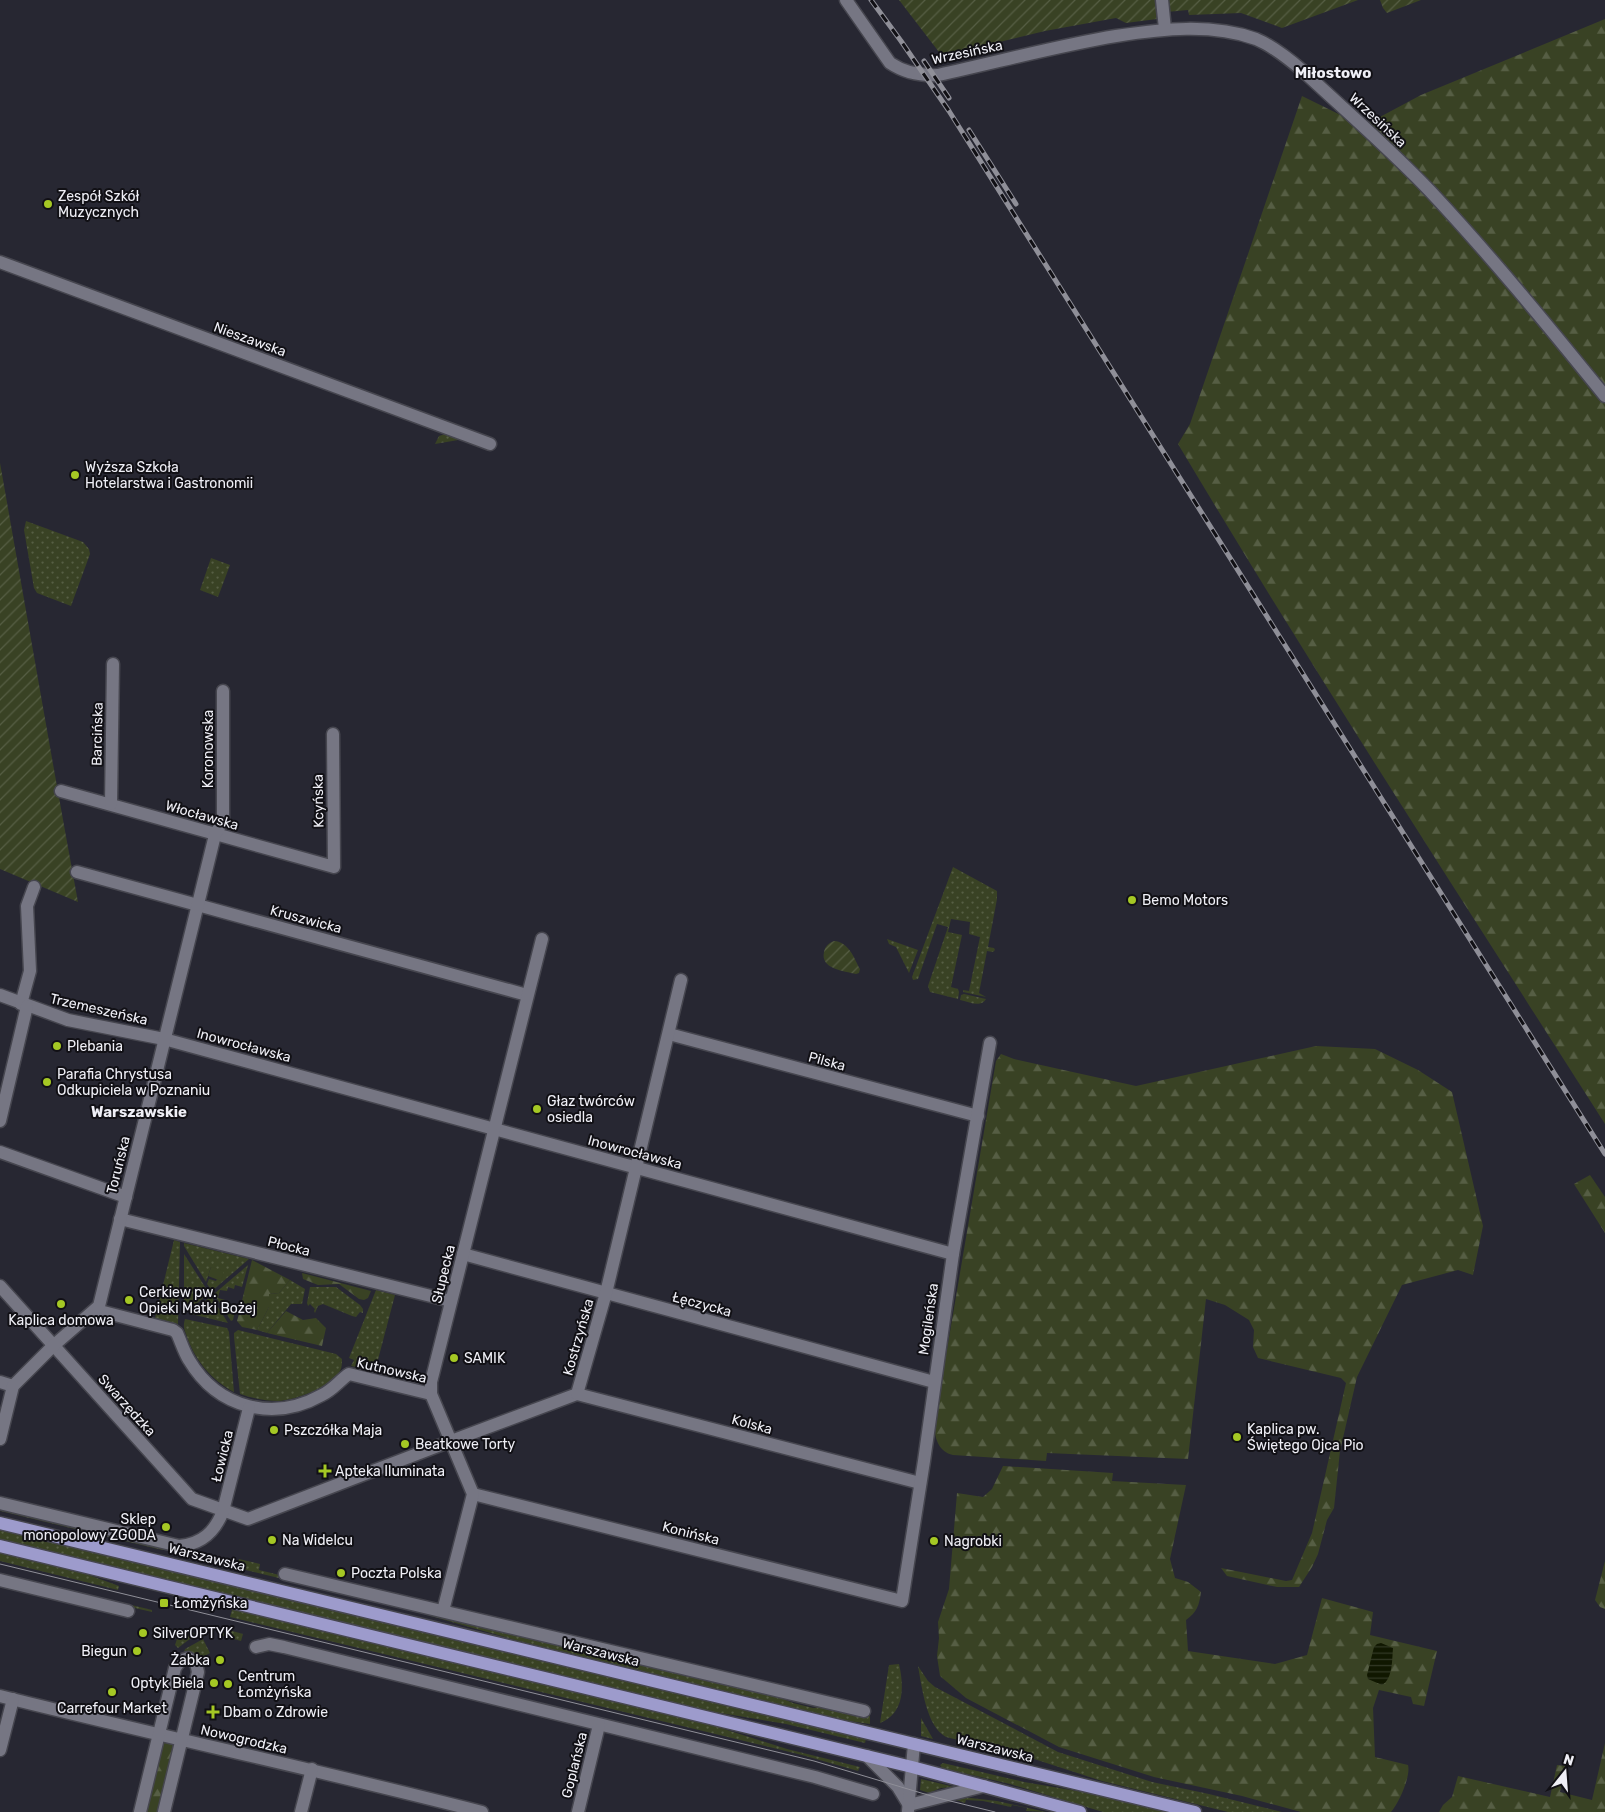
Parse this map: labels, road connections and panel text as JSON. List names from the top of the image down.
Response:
{
  "streets": {
    "main road": ["Warszawska"],
    "street": [
      "Wrzesińska",
      "Nieszawska",
      "Barcińska",
      "Koronowska",
      "Kcyńska",
      "Włocławska",
      "Kruszwicka",
      "Trzemeszeńska",
      "Inowrocławska",
      "Pilska",
      "Toruńska",
      "Płocka",
      "Słupecka",
      "Łęczycka",
      "Mogileńska",
      "Kostrzyńska",
      "Kutnowska",
      "Swarzędzka",
      "Kolska",
      "Łowicka",
      "Konińska",
      "Nowogrodzka",
      "Goplańska"
    ]
  },
  "crossings": [
    ["Barcińska", "Włocławska"],
    ["Koronowska", "Włocławska"],
    ["Koronowska", "Toruńska"],
    ["Kcyńska", "Włocławska"],
    ["Włocławska", "Toruńska"],
    ["Kruszwicka", "Toruńska"],
    ["Kruszwicka", "Słupecka"],
    ["Trzemeszeńska", "Inowrocławska"],
    ["Trzemeszeńska", "Toruńska"],
    ["Inowrocławska", "Toruńska"],
    ["Inowrocławska", "Słupecka"],
    ["Inowrocławska", "Mogileńska"],
    ["Inowrocławska", "Kostrzyńska"],
    ["Pilska", "Mogileńska"],
    ["Pilska", "Kostrzyńska"],
    ["Toruńska", "Płocka"],
    ["Toruńska", "Kutnowska"],
    ["Płocka", "Słupecka"],
    ["Słupecka", "Łęczycka"],
    ["Słupecka", "Kutnowska"],
    ["Łęczycka", "Mogileńska"],
    ["Łęczycka", "Kostrzyńska"],
    ["Mogileńska", "Kolska"],
    ["Mogileńska", "Konińska"],
    ["Kostrzyńska", "Swarzędzka"],
    ["Kostrzyńska", "Kolska"],
    ["Kutnowska", "Łowicka"],
    ["Swarzędzka", "Łowicka"],
    ["Swarzędzka", "Warszawska"],
    ["Łowicka", "Warszawska"]
  ],
  "districts": ["Miłostowo", "Warszawskie"],
  "places": {
    "other": [
      "Zespół Szkół Muzycznych",
      "Wyższa Szkoła Hotelarstwa i Gastronomii",
      "Bemo Motors",
      "Plebania",
      "Parafia Chrystusa Odkupiciela w Poznaniu",
      "Głaz twórców osiedla",
      "Cerkiew pw. Opieki Matki Bożej",
      "Kaplica domowa",
      "SAMIK",
      "Pszczółka Maja",
      "Kaplica pw. Świętego Ojca Pio",
      "Beatkowe Torty",
      "Sklep monopolowy ZGODA",
      "Na Widelcu",
      "Nagrobki",
      "Poczta Polska",
      "SilverOPTYK",
      "Biegun",
      "Żabka",
      "Optyk Biela",
      "Centrum Łomżyńska",
      "Carrefour Market"
    ],
    "health": ["Apteka Iluminata", "Dbam o Zdrowie"],
    "transit": ["Łomżyńska"]
  },
  "north": "top"
}
